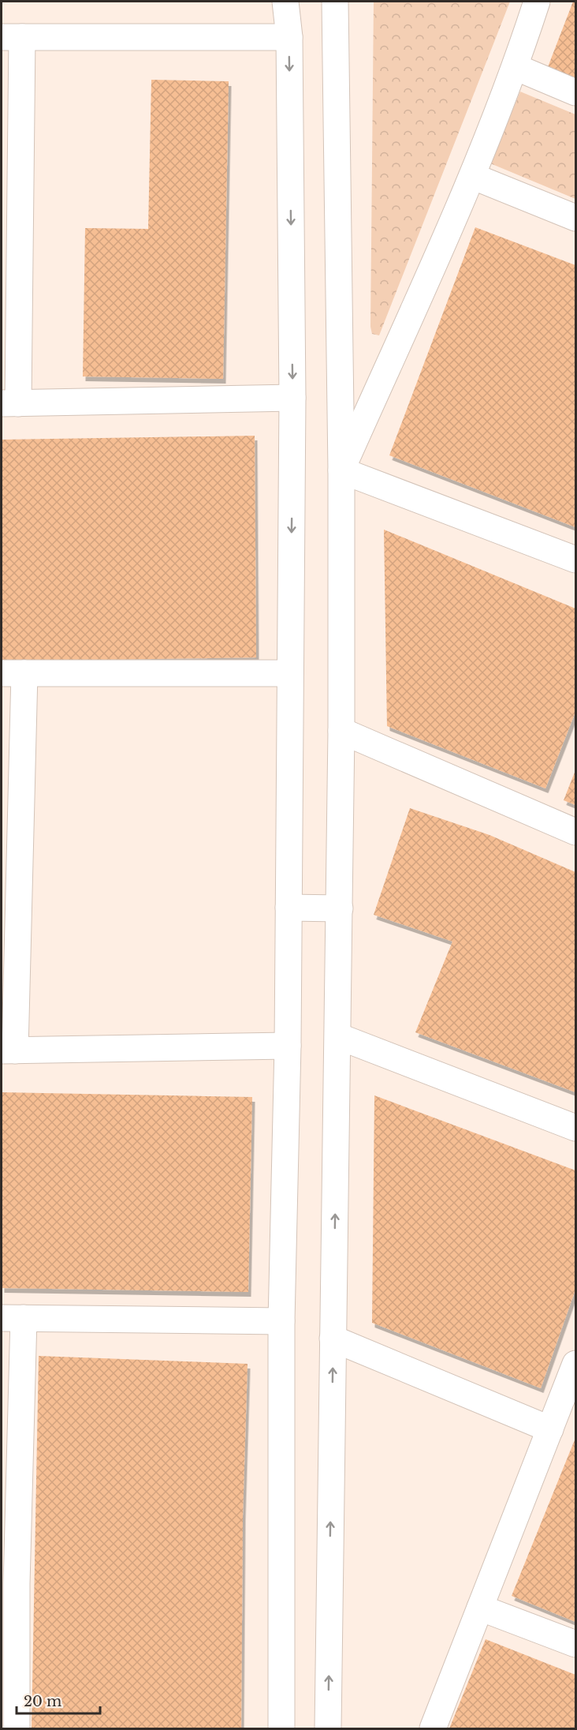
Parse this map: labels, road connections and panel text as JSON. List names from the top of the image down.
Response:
{
  "scale_bar": "20 m"
}
